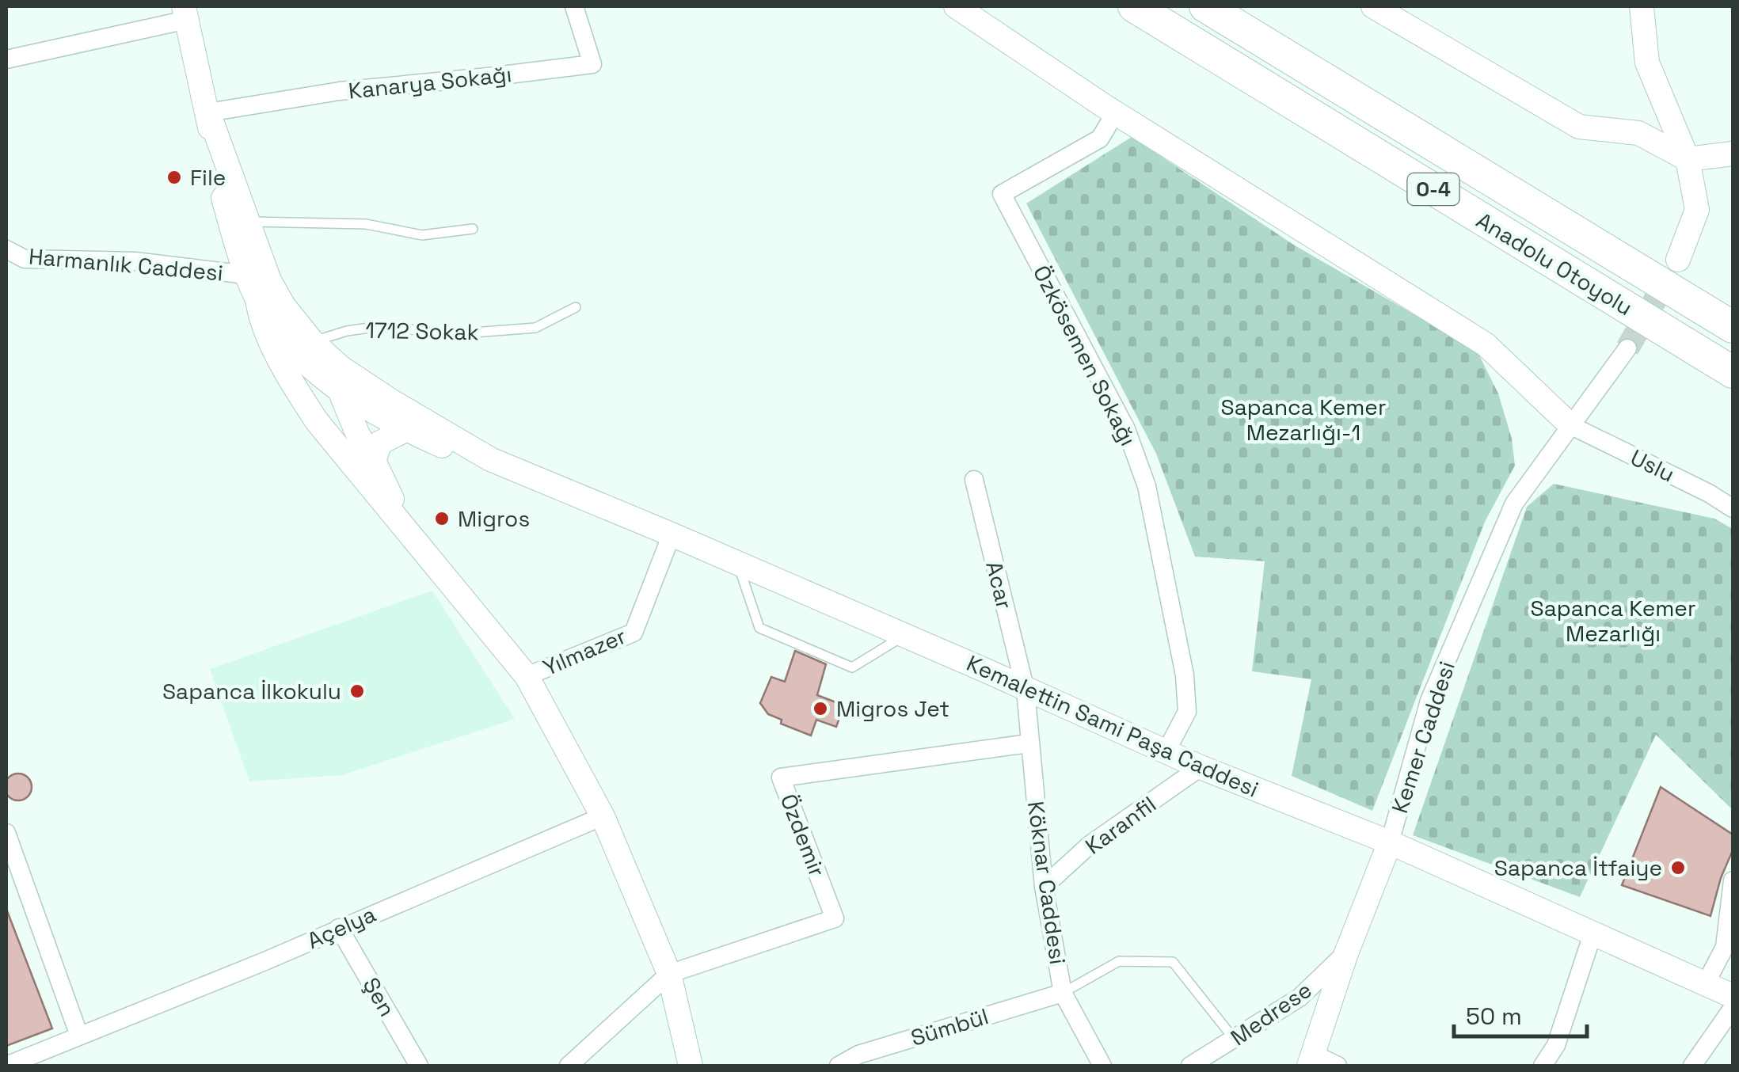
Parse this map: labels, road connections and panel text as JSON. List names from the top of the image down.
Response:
{
  "streets": {
    "highway": ["O-4", "Anadolu Otoyolu"],
    "main road": ["Kemalettin Sami Paşa Caddesi", "Kemer Caddesi"],
    "street": [
      "Kanarya Sokağı",
      "Harmanlık Caddesi",
      "Özkösemen Sokağı",
      "Uslu",
      "Acar",
      "Yılmazer",
      "Karanfil",
      "Özdemir",
      "Köknar Caddesi",
      "Açelya",
      "Şen",
      "Medrese",
      "Sümbül"
    ],
    "lane": ["1712 Sokak"]
  },
  "crossings": [
    ["Kanarya Sokağı", "Kemalettin Sami Paşa Caddesi"],
    ["Harmanlık Caddesi", "Kemalettin Sami Paşa Caddesi"],
    ["1712 Sokak", "Kemalettin Sami Paşa Caddesi"],
    ["Özkösemen Sokağı", "Kemalettin Sami Paşa Caddesi"],
    ["Uslu", "Kemer Caddesi"],
    ["Acar", "Kemalettin Sami Paşa Caddesi"],
    ["Acar", "Köknar Caddesi"],
    ["Yılmazer", "Kemalettin Sami Paşa Caddesi"],
    ["Kemalettin Sami Paşa Caddesi", "Kemer Caddesi"],
    ["Kemalettin Sami Paşa Caddesi", "Karanfil"],
    ["Kemalettin Sami Paşa Caddesi", "Köknar Caddesi"],
    ["Kemer Caddesi", "Medrese"],
    ["Karanfil", "Köknar Caddesi"],
    ["Özdemir", "Köknar Caddesi"],
    ["Köknar Caddesi", "Sümbül"],
    ["Açelya", "Şen"]
  ],
  "parks": ["Sapanca Kemer Mezarlığı-1", "Sapanca Kemer Mezarlığı"],
  "places": [
    "File",
    "Migros",
    "Sapanca İlkokulu",
    "Migros Jet",
    "Sapanca İtfaiye"
  ],
  "scale_bar": "50 m"
}
